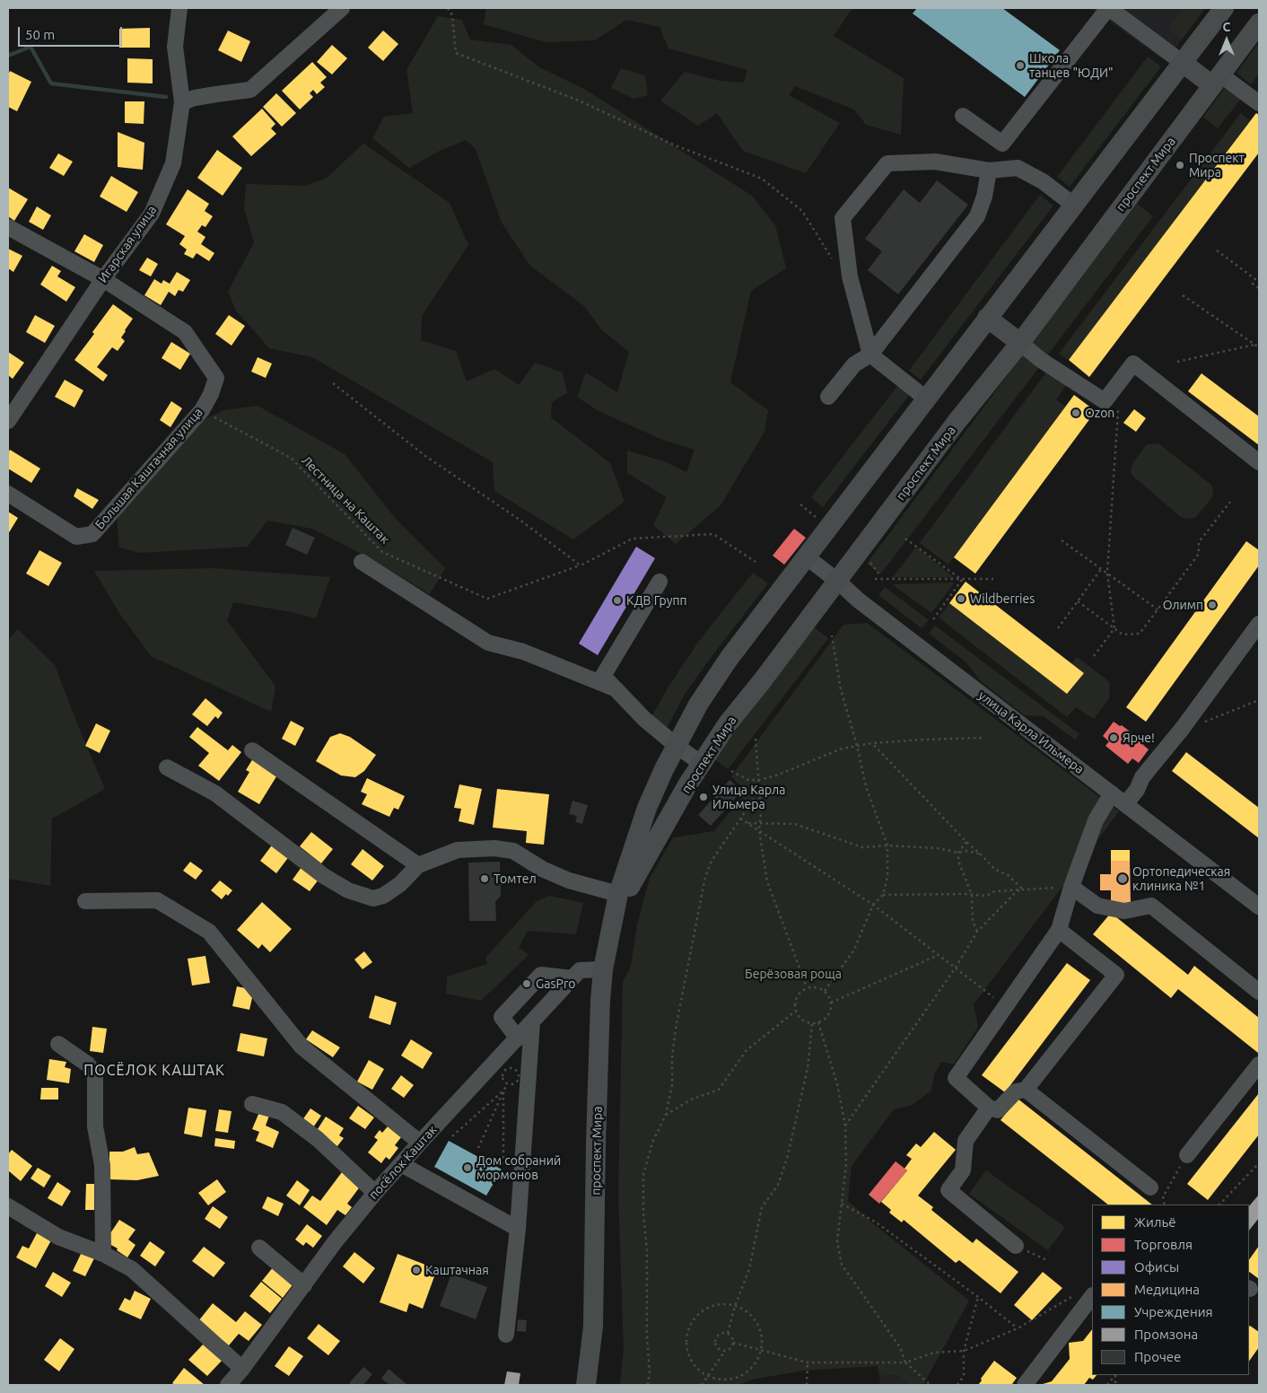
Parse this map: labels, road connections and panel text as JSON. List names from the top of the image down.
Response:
{
  "streets": {
    "main road": ["проспект Мира"],
    "street": [
      "Игарская улица",
      "Большая Каштачная улица",
      "улица Карла Ильмера",
      "посёлок Каштак"
    ],
    "path": ["Лестница на Каштак"]
  },
  "crossings": [
    ["проспект Мира", "улица Карла Ильмера"],
    ["проспект Мира", "посёлок Каштак"],
    ["Игарская улица", "Большая Каштачная улица"],
    ["Большая Каштачная улица", "Лестница на Каштак"]
  ],
  "districts": ["ПОСЁЛОК КАШТАК"],
  "parks": ["Берёзовая роща"],
  "places": [
    "Школа танцев \"ЮДИ\"",
    "Проспект Мира",
    "Ozon",
    "Wildberries",
    "КДВ Групп",
    "Олимп",
    "Ярче!",
    "Улица Карла Ильмера",
    "Томтел",
    "Ортопедическая клиника №1",
    "GasPro",
    "Дом собраний мормонов",
    "Каштачная"
  ],
  "legend": [
    "Жильё",
    "Торговля",
    "Офисы",
    "Медицина",
    "Учреждения",
    "Промзона",
    "Прочее"
  ],
  "scale_bar": "50 m",
  "north": "top"
}
